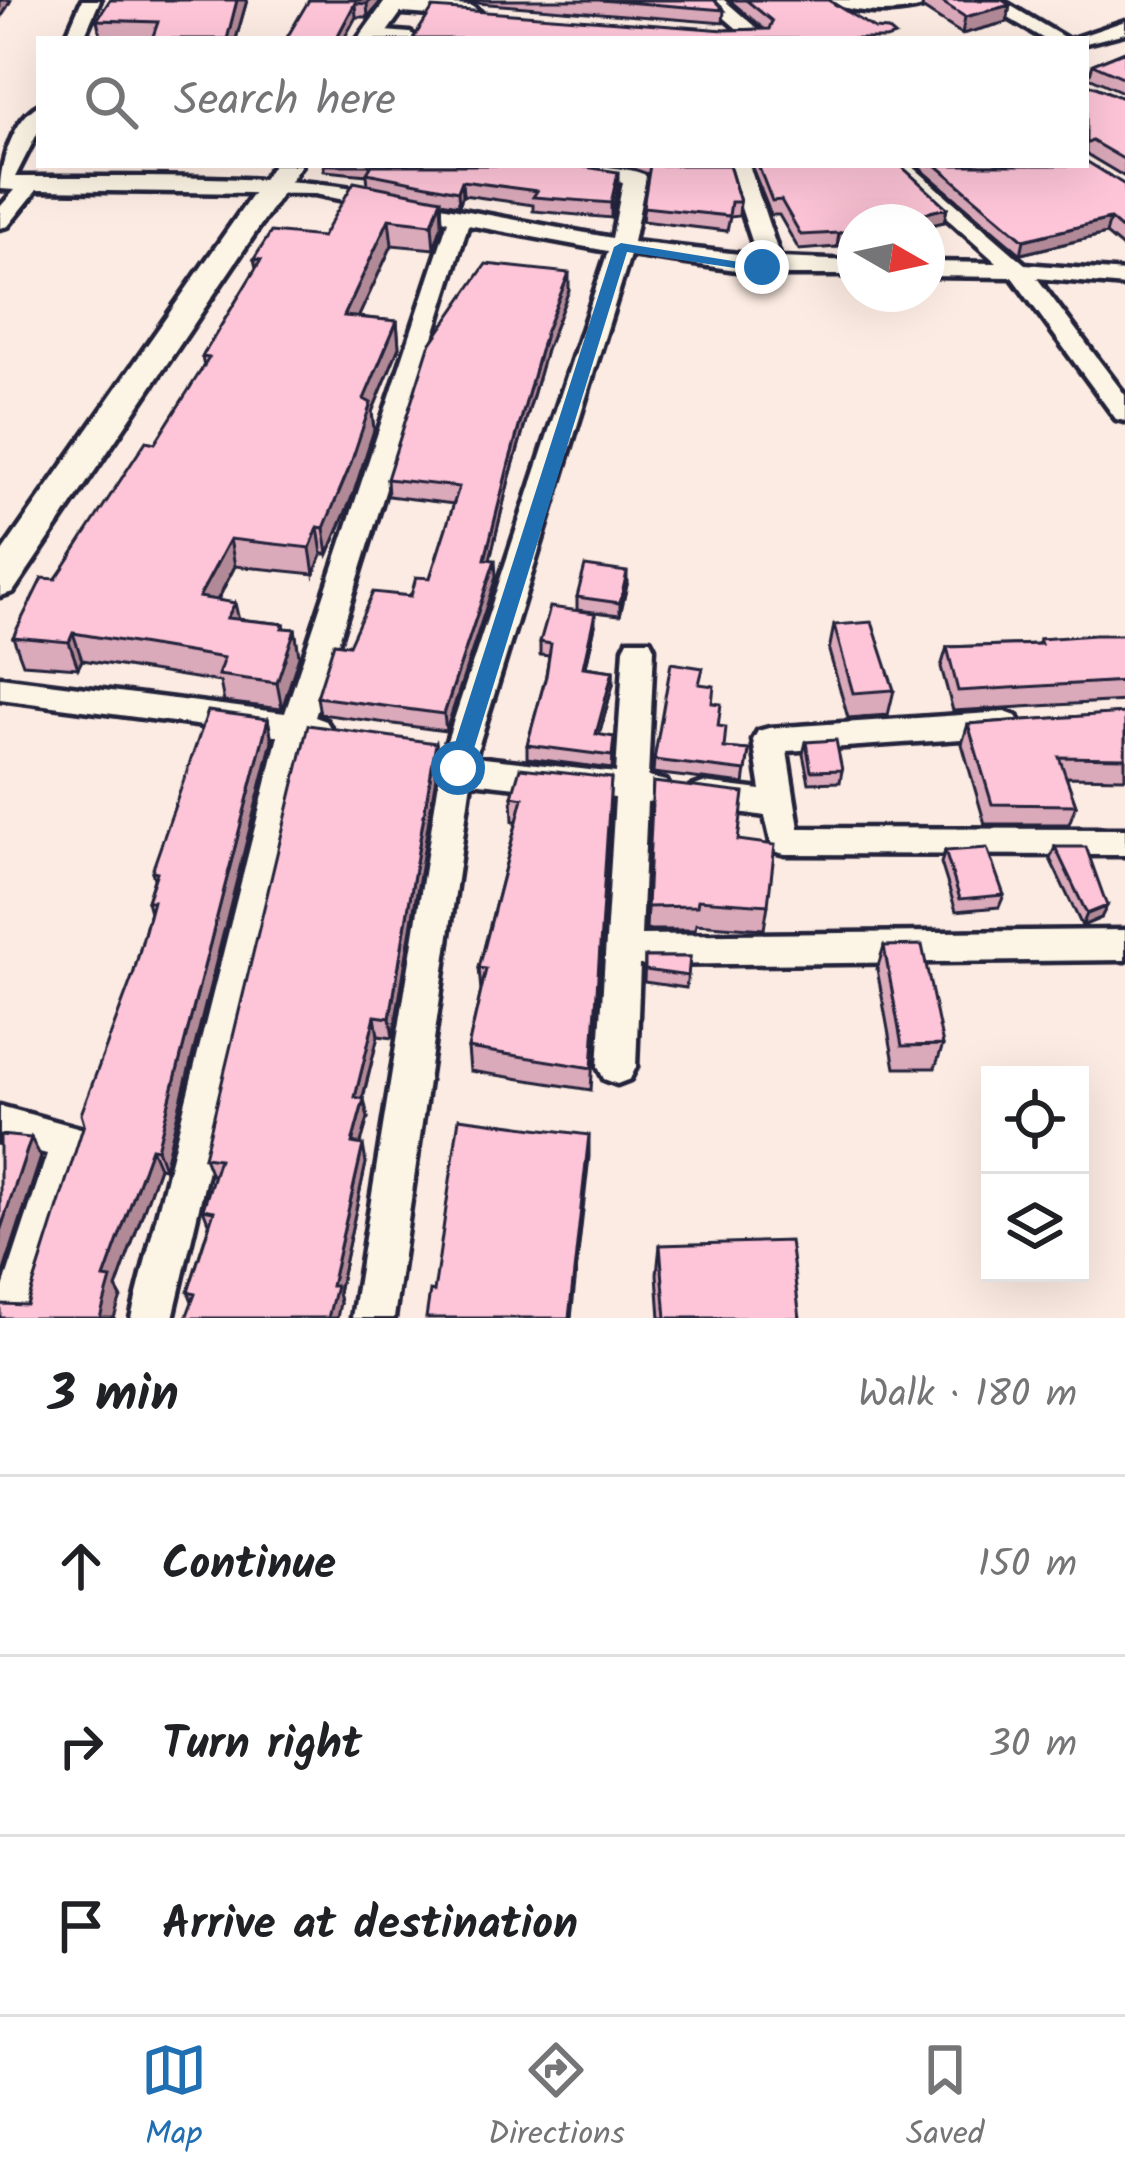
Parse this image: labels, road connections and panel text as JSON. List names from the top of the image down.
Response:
{
  "north": "right",
  "page": {
    "search": "Search here",
    "heading": ["3 min", "Walk · 180 m"],
    "list": [
      ["Continue", "150 m"],
      ["Turn right", "30 m"],
      "Arrive at destination"
    ],
    "nav": ["Map", "Directions", "Saved"]
  }
}
